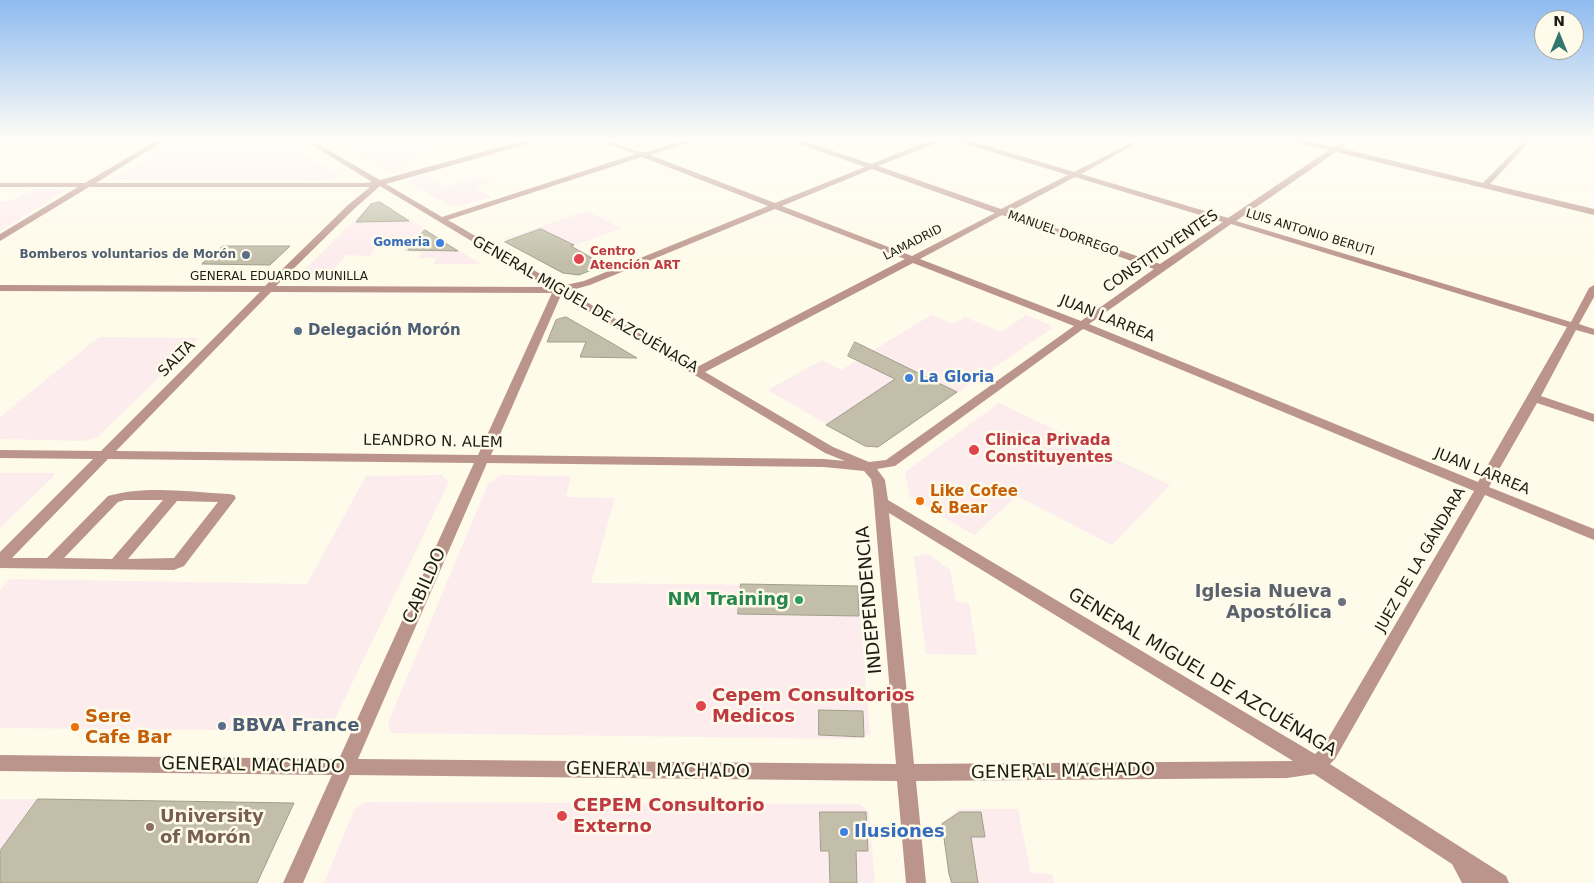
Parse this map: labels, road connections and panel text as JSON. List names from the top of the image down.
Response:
{
  "streets": {
    "street": [
      "LUIS ANTONIO BERUTI",
      "MANUEL DORREGO",
      "LAMADRID",
      "CONSTITUYENTES",
      "GENERAL EDUARDO MUNILLA",
      "GENERAL MIGUEL DE AZCUÉNAGA",
      "JUAN LARREA",
      "SALTA",
      "LEANDRO N. ALEM",
      "JUEZ DE LA GÁNDARA",
      "CABILDO",
      "INDEPENDENCIA",
      "GENERAL MACHADO"
    ]
  },
  "crossings": [
    ["LUIS ANTONIO BERUTI", "CONSTITUYENTES"],
    ["LUIS ANTONIO BERUTI", "JUEZ DE LA GÁNDARA"],
    ["MANUEL DORREGO", "LAMADRID"],
    ["MANUEL DORREGO", "CONSTITUYENTES"],
    ["LAMADRID", "GENERAL MIGUEL DE AZCUÉNAGA"],
    ["LAMADRID", "JUAN LARREA"],
    ["CONSTITUYENTES", "GENERAL MIGUEL DE AZCUÉNAGA"],
    ["CONSTITUYENTES", "JUAN LARREA"],
    ["CONSTITUYENTES", "LEANDRO N. ALEM"],
    ["CONSTITUYENTES", "INDEPENDENCIA"],
    ["GENERAL EDUARDO MUNILLA", "GENERAL MIGUEL DE AZCUÉNAGA"],
    ["GENERAL EDUARDO MUNILLA", "JUAN LARREA"],
    ["GENERAL EDUARDO MUNILLA", "SALTA"],
    ["GENERAL EDUARDO MUNILLA", "CABILDO"],
    ["GENERAL MIGUEL DE AZCUÉNAGA", "SALTA"],
    ["GENERAL MIGUEL DE AZCUÉNAGA", "LEANDRO N. ALEM"],
    ["GENERAL MIGUEL DE AZCUÉNAGA", "JUEZ DE LA GÁNDARA"],
    ["GENERAL MIGUEL DE AZCUÉNAGA", "CABILDO"],
    ["GENERAL MIGUEL DE AZCUÉNAGA", "INDEPENDENCIA"],
    ["GENERAL MIGUEL DE AZCUÉNAGA", "GENERAL MACHADO"],
    ["JUAN LARREA", "JUEZ DE LA GÁNDARA"],
    ["SALTA", "LEANDRO N. ALEM"],
    ["LEANDRO N. ALEM", "CABILDO"],
    ["LEANDRO N. ALEM", "INDEPENDENCIA"],
    ["JUEZ DE LA GÁNDARA", "GENERAL MACHADO"],
    ["CABILDO", "GENERAL MACHADO"],
    ["INDEPENDENCIA", "GENERAL MACHADO"]
  ],
  "places": [
    "Gomeria",
    "Bomberos voluntarios de Morón",
    "Centro Atención ART",
    "Delegación Morón",
    "La Gloria",
    "Clinica Privada Constituyentes",
    "Like Cofee & Bear",
    "NM Training",
    "Iglesia Nueva Apostólica",
    "Cepem Consultorios Medicos",
    "BBVA France",
    "Sere Cafe Bar",
    "CEPEM Consultorio Externo",
    "University of Morón",
    "Ilusiones"
  ],
  "north": "top"
}
